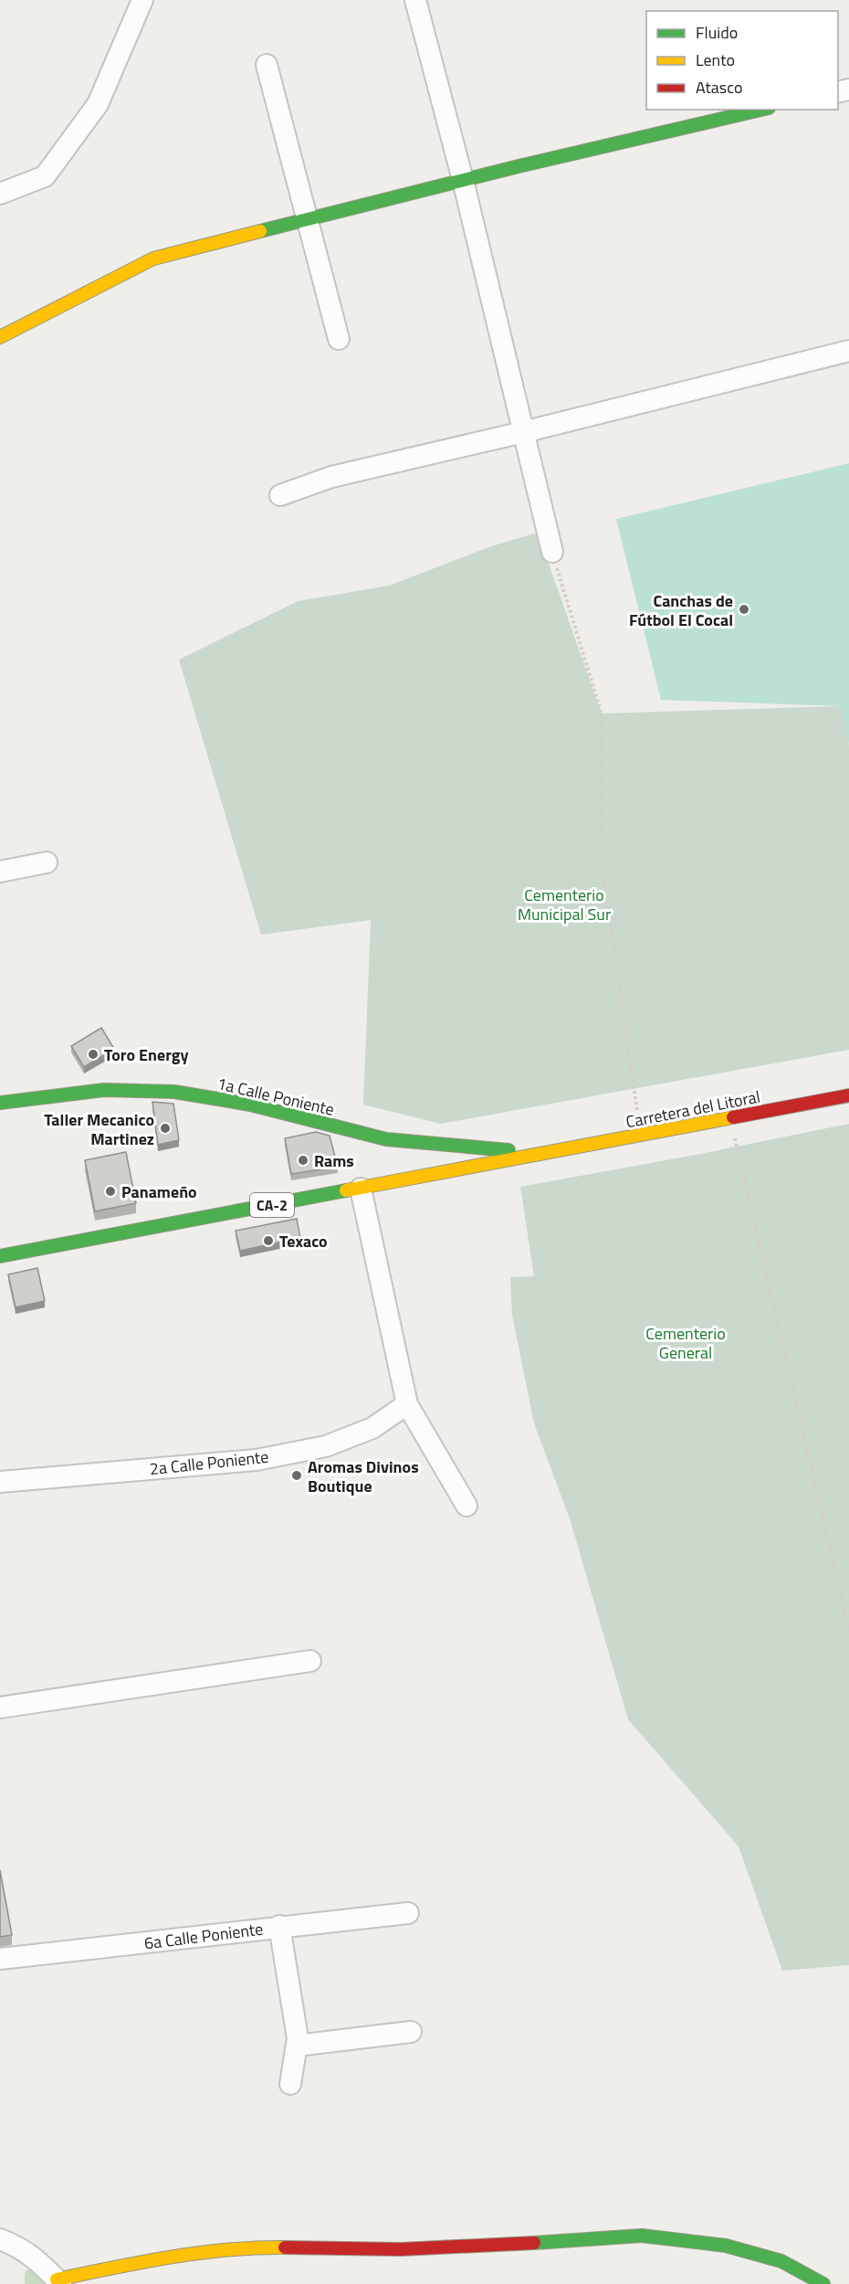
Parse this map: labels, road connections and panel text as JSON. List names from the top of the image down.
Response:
{
  "streets": {
    "street": [
      "1a Calle Poniente",
      "Carretera del Litoral",
      "CA-2",
      "2a Calle Poniente",
      "6a Calle Poniente"
    ]
  },
  "crossings": [
    ["1a Calle Poniente", "Carretera del Litoral"],
    ["1a Calle Poniente", "CA-2"],
    ["Carretera del Litoral", "CA-2"]
  ],
  "parks": ["Cementerio Municipal Sur", "Cementerio General"],
  "places": [
    "Canchas de Fútbol El Cocal",
    "Toro Energy",
    "Taller Mecanico Martinez",
    "Rams",
    "Panameño",
    "Texaco",
    "Aromas Divinos Boutique"
  ],
  "legend": ["Fluido", "Lento", "Atasco"]
}
